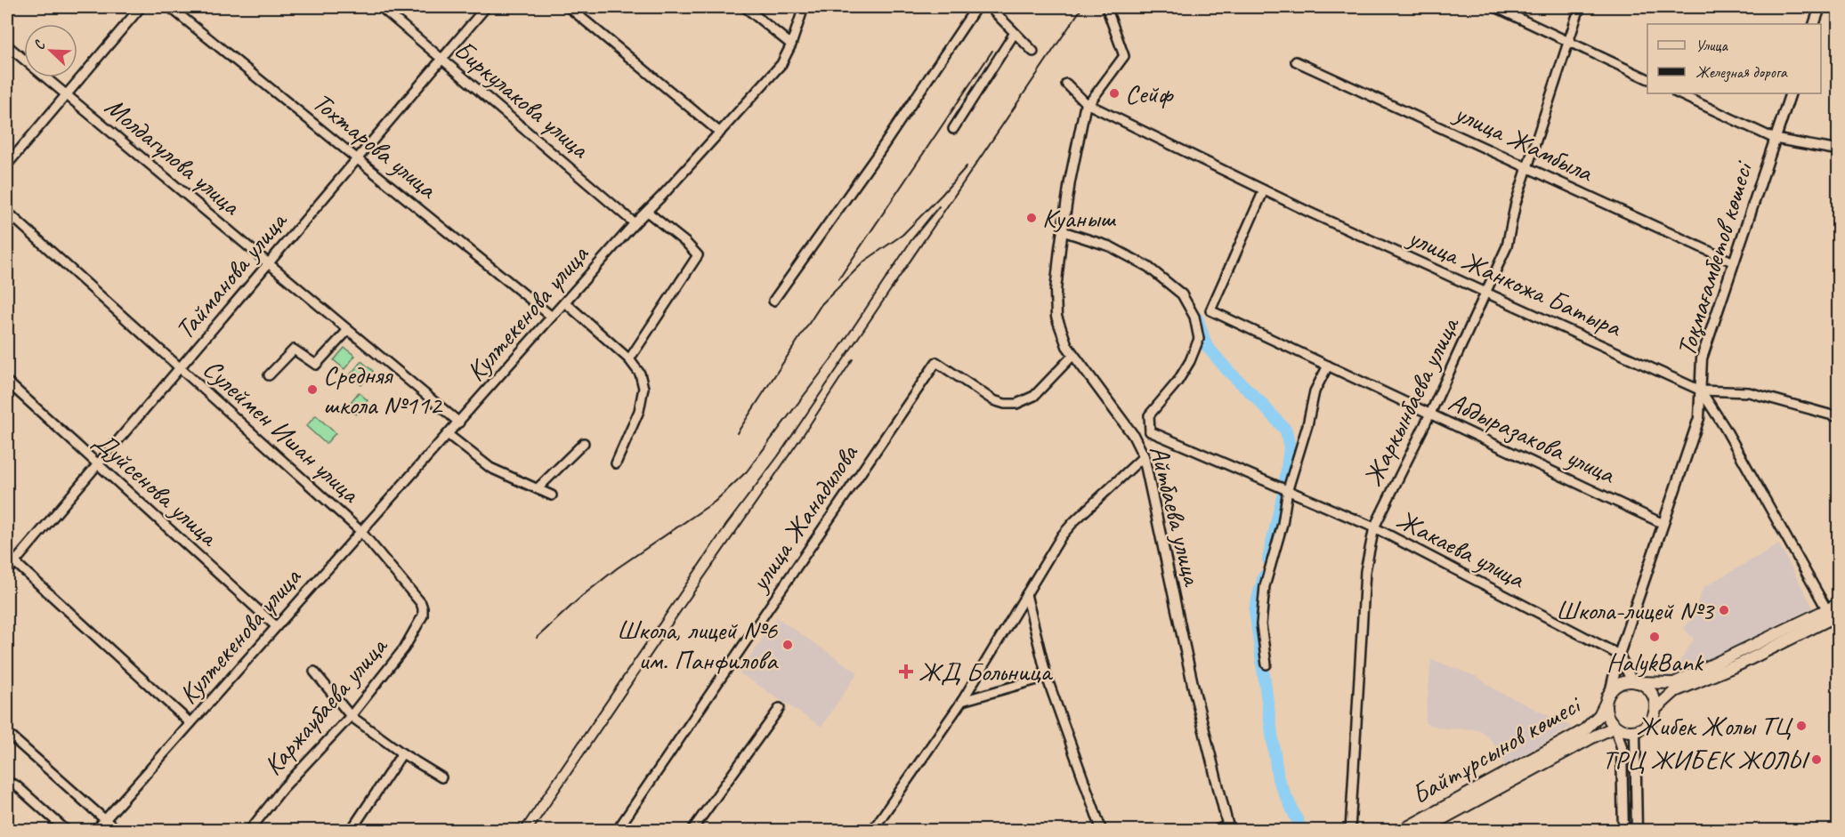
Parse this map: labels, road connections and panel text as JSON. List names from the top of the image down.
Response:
{
  "streets": {
    "main road": ["Байтұрсынов көшесі"],
    "street": [
      "Биркулакова улица",
      "улица Жамбыла",
      "Тохтарова улица",
      "Молдагулова улица",
      "Тоқмағамбетов көшесі",
      "Тайманова улица",
      "улица Жанкожа Батыра",
      "Култекенова улица",
      "Жаркынбаева улица",
      "Сулеймен Ишан улица",
      "Абдыразакова улица",
      "Дуйсенова улица",
      "Айтбаева улица",
      "улица Жанадилова",
      "Жакаева улица",
      "Каржаубаева улица"
    ]
  },
  "crossings": [
    ["Биркулакова улица", "Тайманова улица"],
    ["Биркулакова улица", "Култекенова улица"],
    ["улица Жамбыла", "Тоқмағамбетов көшесі"],
    ["улица Жамбыла", "Жаркынбаева улица"],
    ["Тохтарова улица", "Тайманова улица"],
    ["Тохтарова улица", "Култекенова улица"],
    ["Молдагулова улица", "Тайманова улица"],
    ["Молдагулова улица", "Култекенова улица"],
    ["Тоқмағамбетов көшесі", "улица Жанкожа Батыра"],
    ["Тоқмағамбетов көшесі", "Абдыразакова улица"],
    ["Тоқмағамбетов көшесі", "Жакаева улица"],
    ["Тоқмағамбетов көшесі", "Байтұрсынов көшесі"],
    ["Тайманова улица", "Сулеймен Ишан улица"],
    ["Тайманова улица", "Дуйсенова улица"],
    ["улица Жанкожа Батыра", "Жаркынбаева улица"],
    ["улица Жанкожа Батыра", "Абдыразакова улица"],
    ["улица Жанкожа Батыра", "Айтбаева улица"],
    ["Култекенова улица", "Сулеймен Ишан улица"],
    ["Култекенова улица", "Дуйсенова улица"],
    ["Култекенова улица", "Каржаубаева улица"],
    ["Жаркынбаева улица", "Абдыразакова улица"],
    ["Жаркынбаева улица", "Жакаева улица"],
    ["Сулеймен Ишан улица", "Каржаубаева улица"],
    ["Айтбаева улица", "улица Жанадилова"]
  ],
  "places": {
    "other": [
      "Сейф",
      "Куаныш",
      "Средняя школа №112",
      "Школа-лицей №3",
      "HalykBank",
      "Школа, лицей №6 им. Панфилова",
      "Жибек Жолы ТЦ",
      "ТРЦ ЖИБЕК ЖОЛЫ"
    ],
    "health": ["ЖД Больница"]
  },
  "legend": ["Улица", "Железная дорога"],
  "north": "top left"
}
